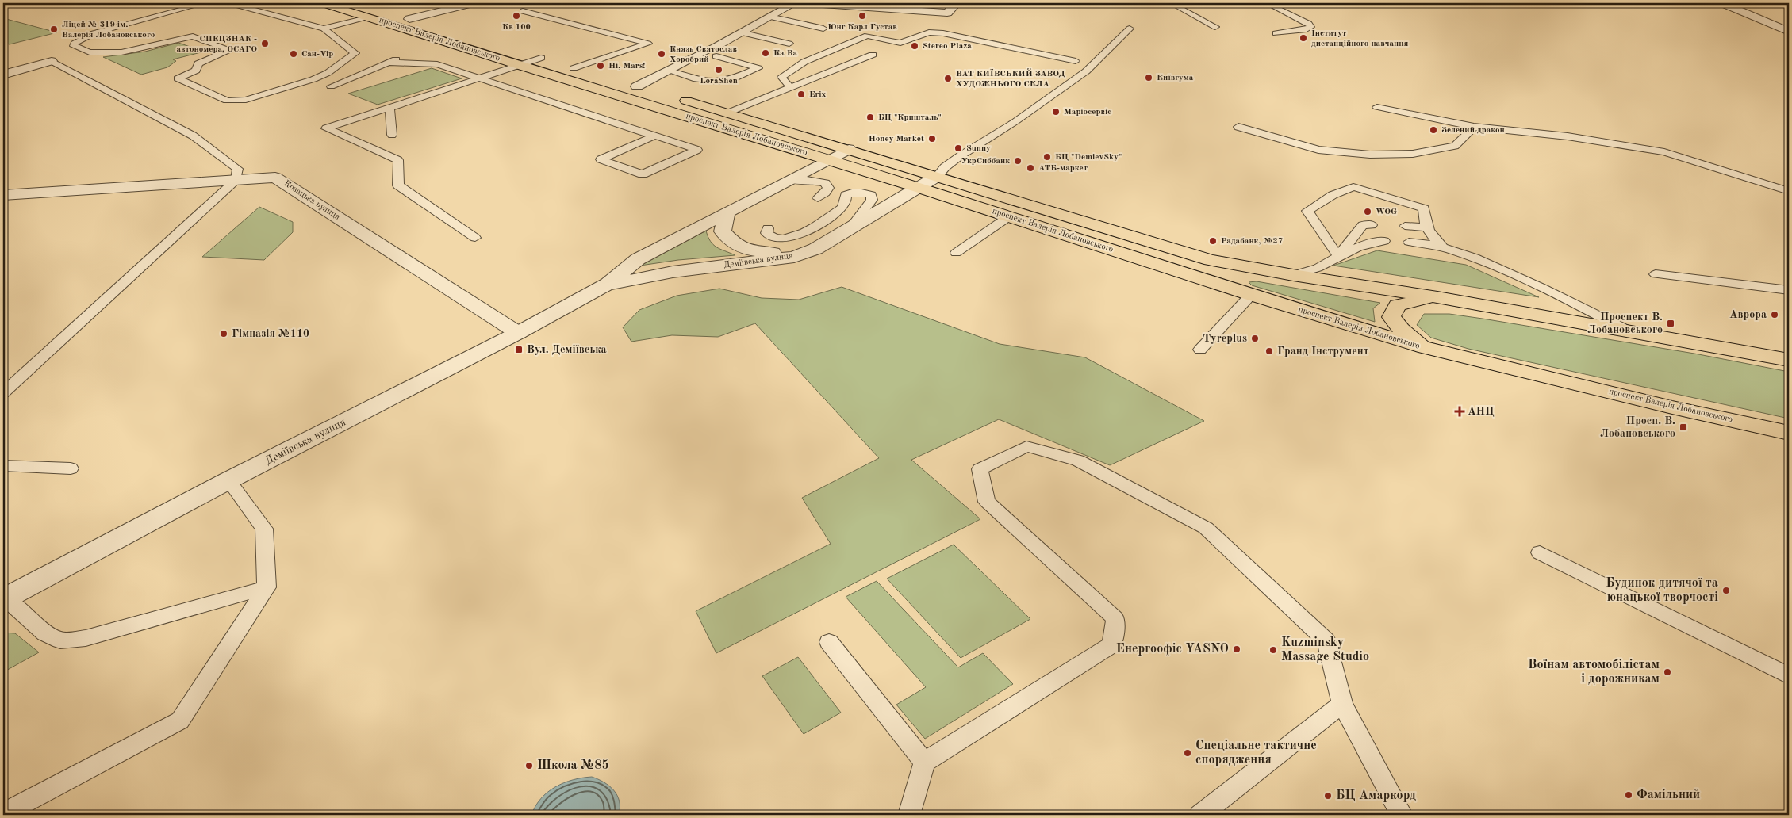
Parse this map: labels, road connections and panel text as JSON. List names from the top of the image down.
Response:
{
  "streets": {
    "main road": ["проспект Валерія Лобановського"],
    "street": ["Козацька вулиця", "Деміївська вулиця"]
  },
  "crossings": [
    ["проспект Валерія Лобановського", "Деміївська вулиця"],
    ["Козацька вулиця", "Деміївська вулиця"]
  ],
  "places": {
    "other": [
      "Кв 100",
      "Юнг Карл Густав",
      "Ліцей № 319 ім. Валерія Лобановського",
      "Інститут дистанційного навчання",
      "СПЕЦЗНАК - автономера, ОСАГО",
      "Stereo Plaza",
      "Ка Ва",
      "Сан-Vip",
      "Князь Святослав Хоробрий",
      "Hi, Mars!",
      "LoraShen",
      "Київгума",
      "ВАТ КИЇВСЬКИЙ ЗАВОД ХУДОЖНЬОГО СКЛА",
      "Erix",
      "Маріосервіс",
      "БЦ \"Кришталь\"",
      "Зелений дракон",
      "Honey Market",
      "Sunny",
      "БЦ \"DemievSky\"",
      "УкрСиббанк",
      "АТБ-маркет",
      "WOG",
      "Радабанк, №27",
      "Аврора",
      "Гімназія №110",
      "Tyreplus",
      "Гранд Інструмент",
      "Будинок дитячої та юнацької творчості",
      "Енергоофіс YASNO",
      "Kuzminsky Massage Studio",
      "Воїнам автомобілістам і дорожникам",
      "Спеціальне тактичне спорядження",
      "Школа №85",
      "Фамільний",
      "БЦ Амаркорд"
    ],
    "transit": ["Проспект В. Лобановського", "Вул. Деміївська", "Просп. В. Лобановського"],
    "health": ["АНЦ"]
  }
}
